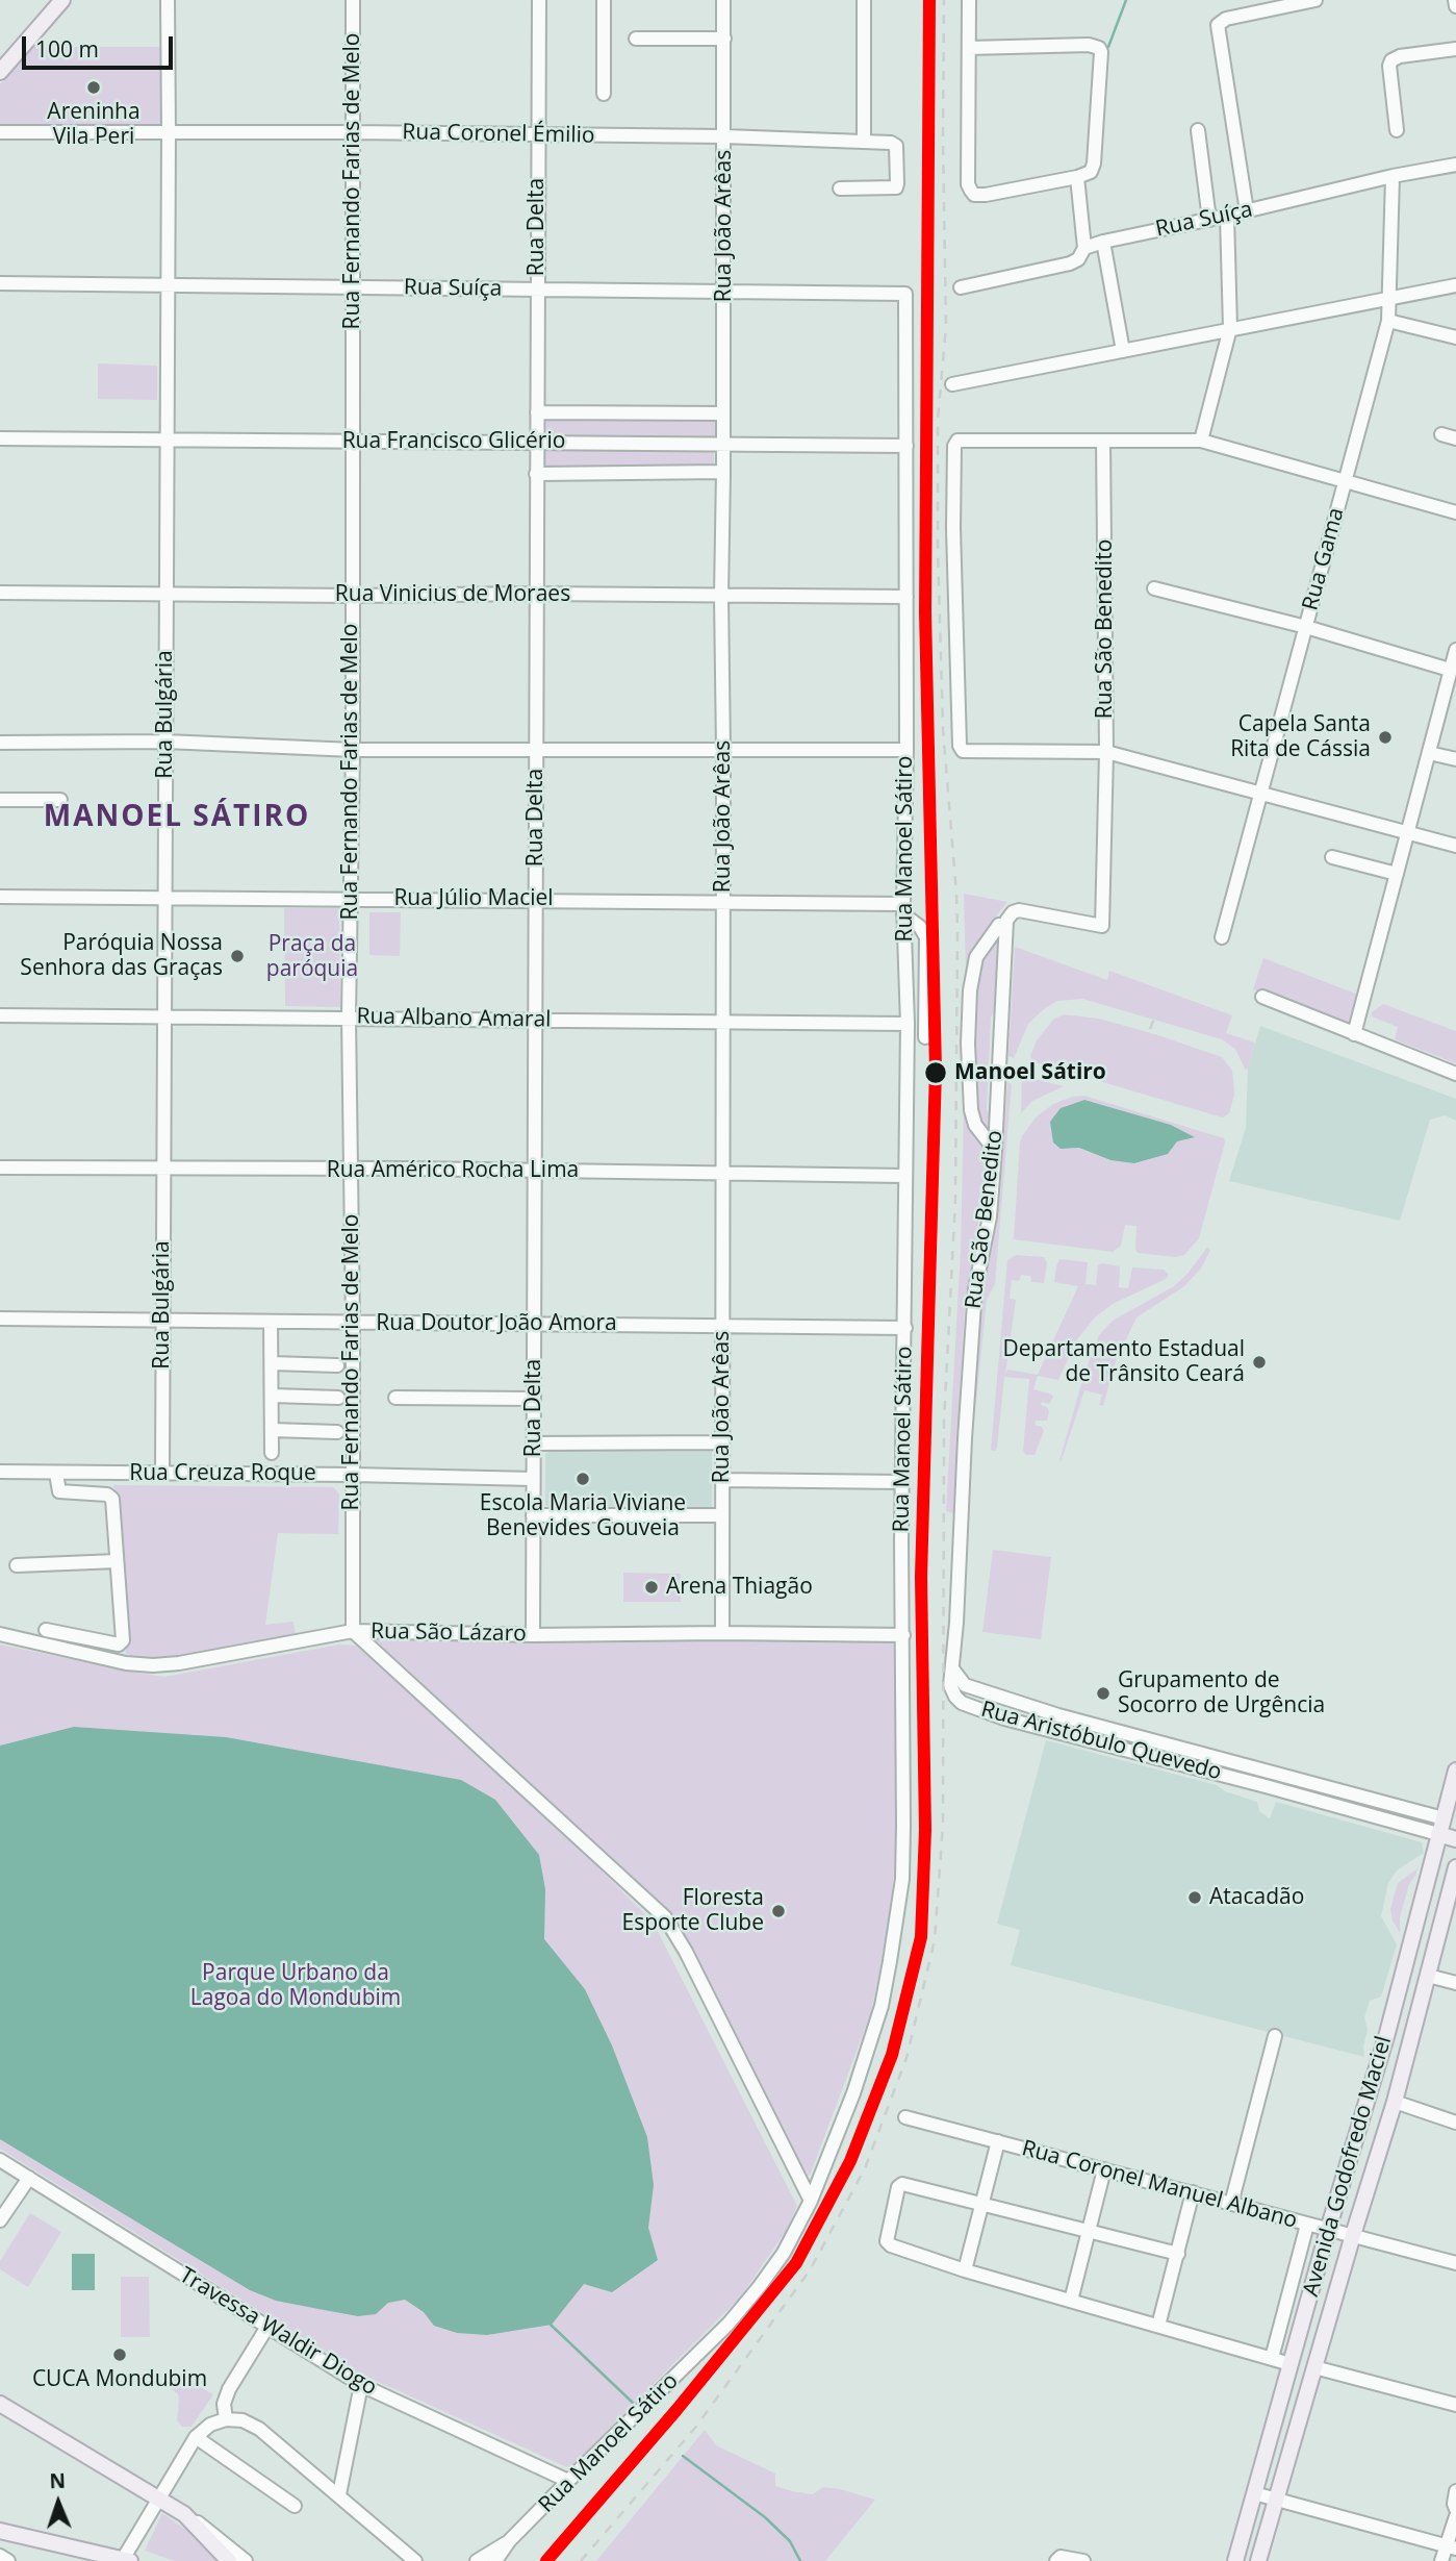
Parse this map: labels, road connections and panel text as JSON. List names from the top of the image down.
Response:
{
  "streets": {
    "main road": ["Avenida Godofredo Maciel"],
    "street": [
      "Rua Coronel Émilio",
      "Rua Fernando Farias de Melo",
      "Rua Suíça",
      "Rua João Arêas",
      "Rua Delta",
      "Rua Francisco Glicério",
      "Rua Gama",
      "Rua Vinicius de Moraes",
      "Rua São Benedito",
      "Rua Bulgária",
      "Rua Manoel Sátiro",
      "Rua Júlio Maciel",
      "Rua Albano Amaral",
      "Rua Américo Rocha Lima",
      "Rua Doutor João Amora",
      "Rua Creuza Roque",
      "Rua São Lázaro",
      "Rua Aristóbulo Quevedo",
      "Rua Coronel Manuel Albano",
      "Travessa Waldir Diogo"
    ]
  },
  "crossings": [
    ["Rua Coronel Émilio", "Rua Fernando Farias de Melo"],
    ["Rua Coronel Émilio", "Rua João Arêas"],
    ["Rua Coronel Émilio", "Rua Delta"],
    ["Rua Coronel Émilio", "Rua Bulgária"],
    ["Rua Fernando Farias de Melo", "Rua Suíça"],
    ["Rua Fernando Farias de Melo", "Rua Francisco Glicério"],
    ["Rua Fernando Farias de Melo", "Rua Vinicius de Moraes"],
    ["Rua Fernando Farias de Melo", "Rua Júlio Maciel"],
    ["Rua Fernando Farias de Melo", "Rua Albano Amaral"],
    ["Rua Fernando Farias de Melo", "Rua Américo Rocha Lima"],
    ["Rua Fernando Farias de Melo", "Rua Doutor João Amora"],
    ["Rua Fernando Farias de Melo", "Rua Creuza Roque"],
    ["Rua Fernando Farias de Melo", "Rua São Lázaro"],
    ["Rua Suíça", "Rua João Arêas"],
    ["Rua Suíça", "Rua Delta"],
    ["Rua Suíça", "Rua Gama"],
    ["Rua Suíça", "Rua Bulgária"],
    ["Rua Suíça", "Rua Manoel Sátiro"],
    ["Rua João Arêas", "Rua Francisco Glicério"],
    ["Rua João Arêas", "Rua Vinicius de Moraes"],
    ["Rua João Arêas", "Rua Júlio Maciel"],
    ["Rua João Arêas", "Rua Albano Amaral"],
    ["Rua João Arêas", "Rua Américo Rocha Lima"],
    ["Rua João Arêas", "Rua Doutor João Amora"],
    ["Rua João Arêas", "Rua São Lázaro"],
    ["Rua Delta", "Rua Francisco Glicério"],
    ["Rua Delta", "Rua Vinicius de Moraes"],
    ["Rua Delta", "Rua Júlio Maciel"],
    ["Rua Delta", "Rua Albano Amaral"],
    ["Rua Delta", "Rua Américo Rocha Lima"],
    ["Rua Delta", "Rua Doutor João Amora"],
    ["Rua Delta", "Rua Creuza Roque"],
    ["Rua Delta", "Rua São Lázaro"],
    ["Rua Francisco Glicério", "Rua Bulgária"],
    ["Rua Francisco Glicério", "Rua Manoel Sátiro"],
    ["Rua Vinicius de Moraes", "Rua Bulgária"],
    ["Rua Vinicius de Moraes", "Rua Manoel Sátiro"],
    ["Rua São Benedito", "Rua Aristóbulo Quevedo"],
    ["Rua Bulgária", "Rua Júlio Maciel"],
    ["Rua Bulgária", "Rua Albano Amaral"],
    ["Rua Bulgária", "Rua Américo Rocha Lima"],
    ["Rua Bulgária", "Rua Doutor João Amora"],
    ["Rua Bulgária", "Rua Creuza Roque"],
    ["Rua Manoel Sátiro", "Rua Júlio Maciel"],
    ["Rua Manoel Sátiro", "Rua Albano Amaral"],
    ["Rua Manoel Sátiro", "Rua Américo Rocha Lima"],
    ["Rua Manoel Sátiro", "Rua Doutor João Amora"],
    ["Rua Manoel Sátiro", "Rua São Lázaro"],
    ["Rua Manoel Sátiro", "Travessa Waldir Diogo"],
    ["Rua Aristóbulo Quevedo", "Avenida Godofredo Maciel"],
    ["Avenida Godofredo Maciel", "Rua Coronel Manuel Albano"]
  ],
  "districts": ["MANOEL SÁTIRO"],
  "parks": ["Praça da paróquia", "Parque Urbano da Lagoa do Mondubim"],
  "places": [
    "Areninha Vila Peri",
    "Capela Santa Rita de Cássia",
    "Paróquia Nossa Senhora das Graças",
    "Manoel Sátiro",
    "Departamento Estadual de Trânsito Ceará",
    "Escola Maria Viviane Benevides Gouveia",
    "Arena Thiagão",
    "Grupamento de Socorro de Urgência",
    "Atacadão",
    "Floresta Esporte Clube",
    "CUCA Mondubim"
  ],
  "scale_bar": "100 m",
  "north": "top"
}
